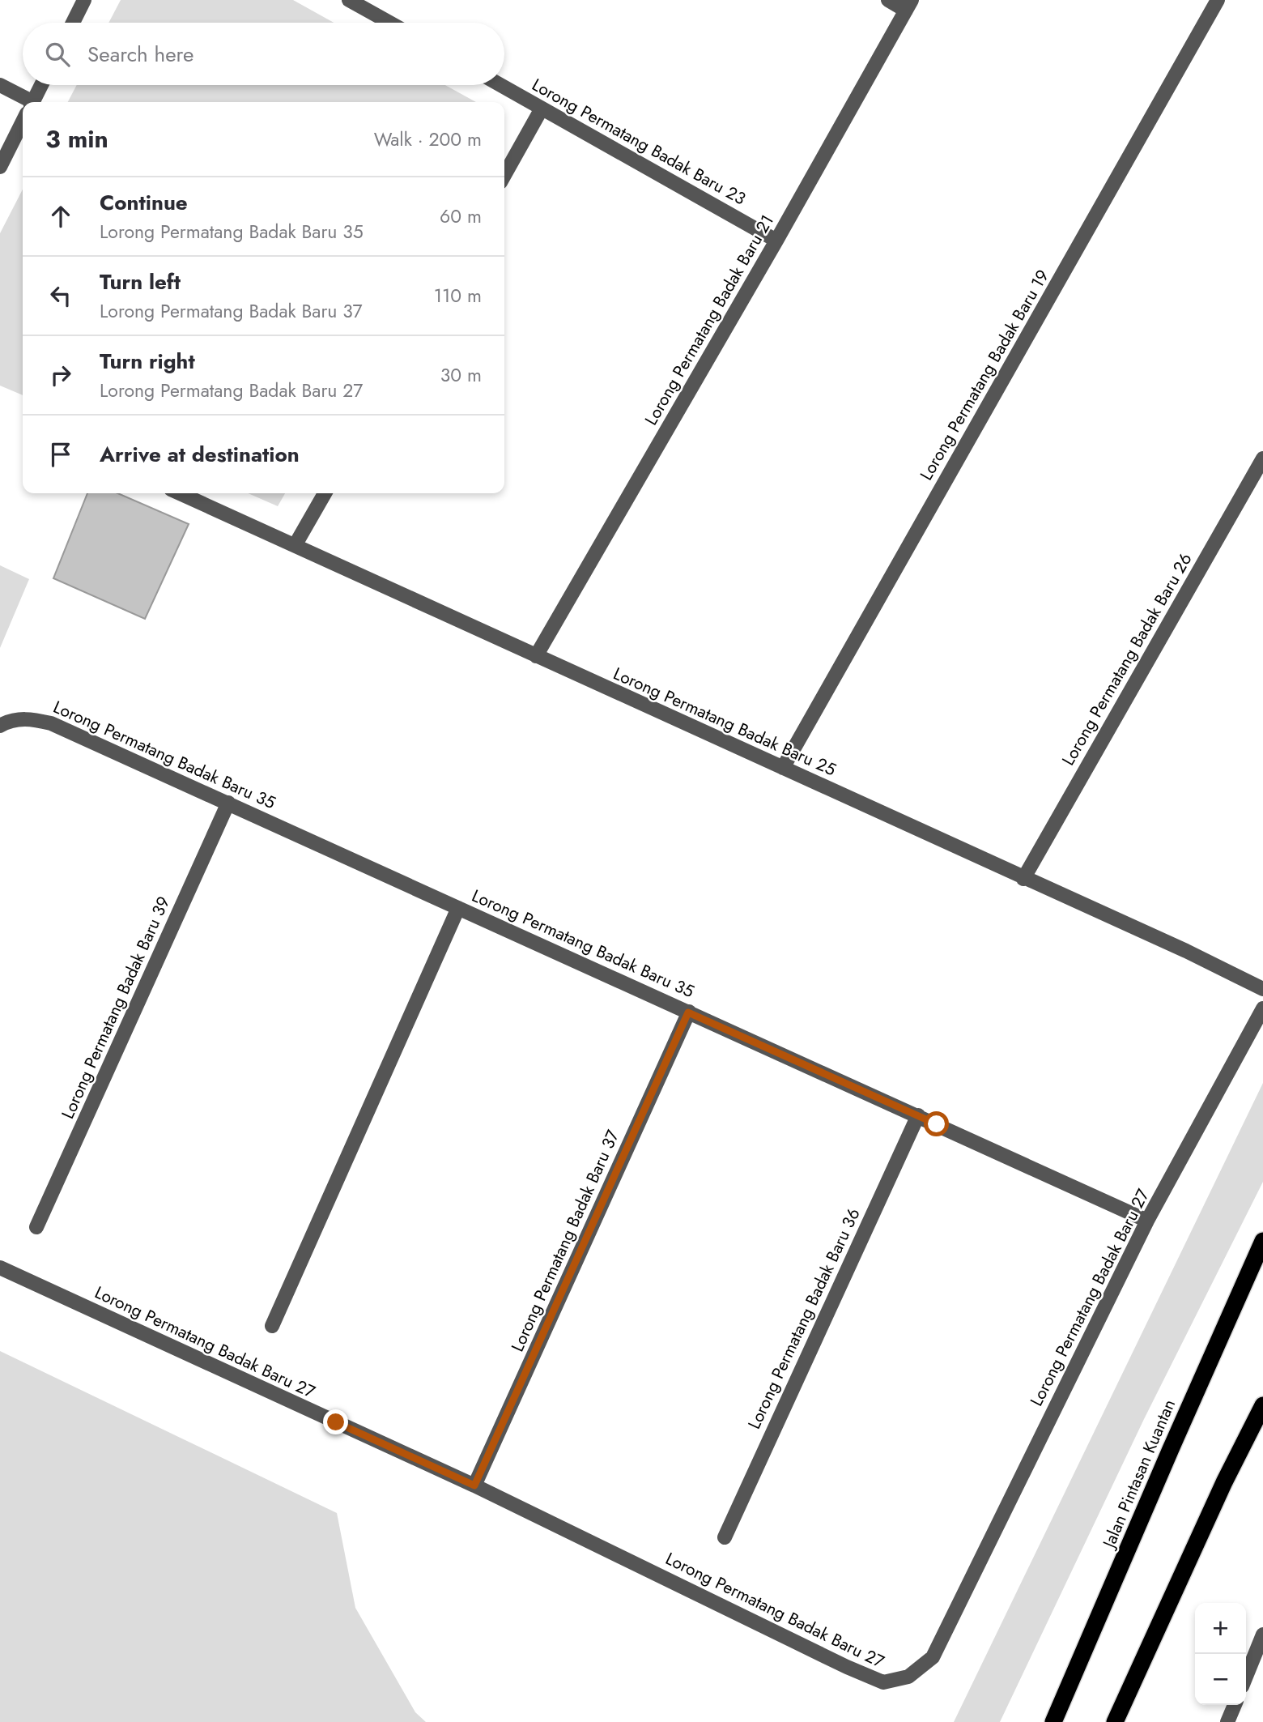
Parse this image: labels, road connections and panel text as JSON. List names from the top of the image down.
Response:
{
  "streets": {
    "highway": ["Jalan Pintasan Kuantan"],
    "street": [
      "Lorong Permatang Badak Baru 23",
      "Lorong Permatang Badak Baru 21",
      "Lorong Permatang Badak Baru 19",
      "Lorong Permatang Badak Baru 26",
      "Lorong Permatang Badak Baru 25",
      "Lorong Permatang Badak Baru 35",
      "Lorong Permatang Badak Baru 39",
      "Lorong Permatang Badak Baru 37",
      "Lorong Permatang Badak Baru 27",
      "Lorong Permatang Badak Baru 36"
    ]
  },
  "crossings": [
    ["Lorong Permatang Badak Baru 23", "Lorong Permatang Badak Baru 21"],
    ["Lorong Permatang Badak Baru 21", "Lorong Permatang Badak Baru 25"],
    ["Lorong Permatang Badak Baru 19", "Lorong Permatang Badak Baru 25"],
    ["Lorong Permatang Badak Baru 26", "Lorong Permatang Badak Baru 25"],
    ["Lorong Permatang Badak Baru 35", "Lorong Permatang Badak Baru 39"],
    ["Lorong Permatang Badak Baru 35", "Lorong Permatang Badak Baru 37"],
    ["Lorong Permatang Badak Baru 35", "Lorong Permatang Badak Baru 27"],
    ["Lorong Permatang Badak Baru 35", "Lorong Permatang Badak Baru 36"],
    ["Lorong Permatang Badak Baru 37", "Lorong Permatang Badak Baru 27"]
  ],
  "page": {
    "search": "Search here",
    "heading": ["3 min", "Walk · 200 m"],
    "list": [
      ["Continue", "Lorong Permatang Badak Baru 35", "60 m"],
      ["Turn left", "Lorong Permatang Badak Baru 37", "110 m"],
      ["Turn right", "Lorong Permatang Badak Baru 27", "30 m"],
      "Arrive at destination"
    ],
    "map_buttons": ["+", "−"]
  }
}
